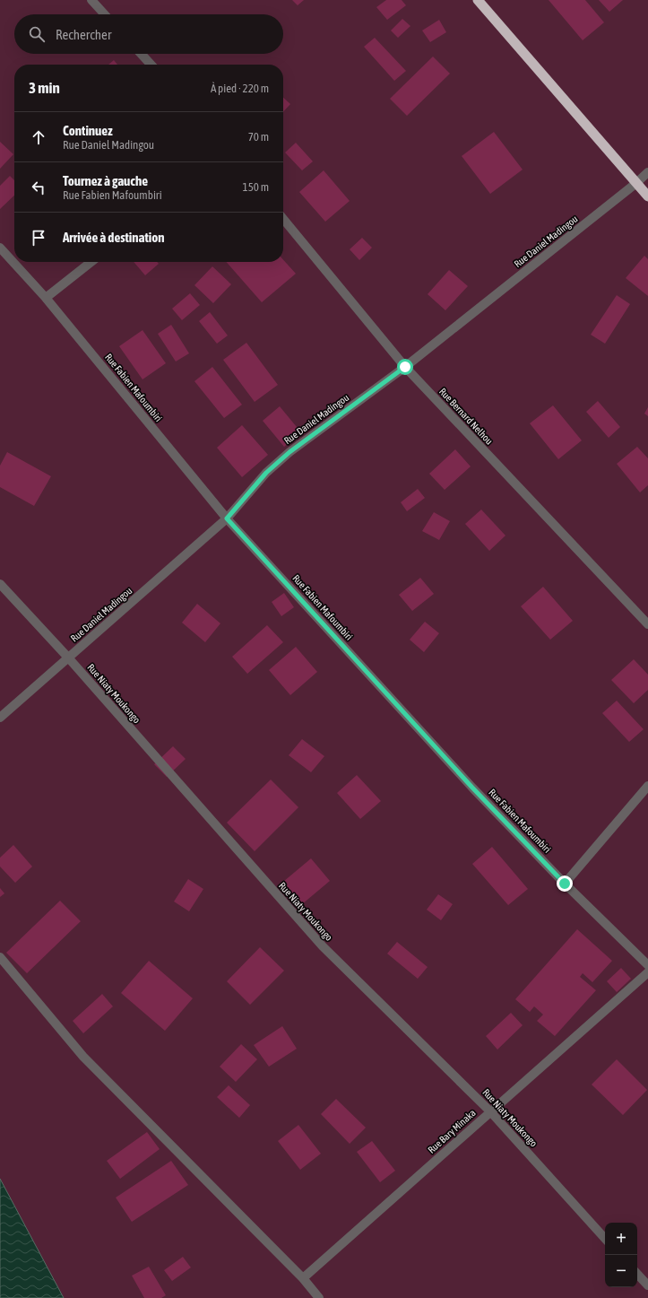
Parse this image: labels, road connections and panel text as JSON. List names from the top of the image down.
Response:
{
  "streets": {
    "street": [
      "Rue Daniel Madingou",
      "Rue Fabien Mafoumbiri",
      "Rue Bernard Nelhou",
      "Rue Niaty Moukongo",
      "Rue Bary Minaka"
    ]
  },
  "crossings": [
    ["Rue Daniel Madingou", "Rue Fabien Mafoumbiri"],
    ["Rue Daniel Madingou", "Rue Bernard Nelhou"],
    ["Rue Daniel Madingou", "Rue Niaty Moukongo"],
    ["Rue Niaty Moukongo", "Rue Bary Minaka"]
  ],
  "page": {
    "search": "Rechercher",
    "heading": ["3 min", "À pied · 220 m"],
    "list": [
      ["Continuez", "Rue Daniel Madingou", "70 m"],
      ["Tournez à gauche", "Rue Fabien Mafoumbiri", "150 m"],
      "Arrivée à destination"
    ],
    "map_buttons": ["+", "−"]
  }
}
